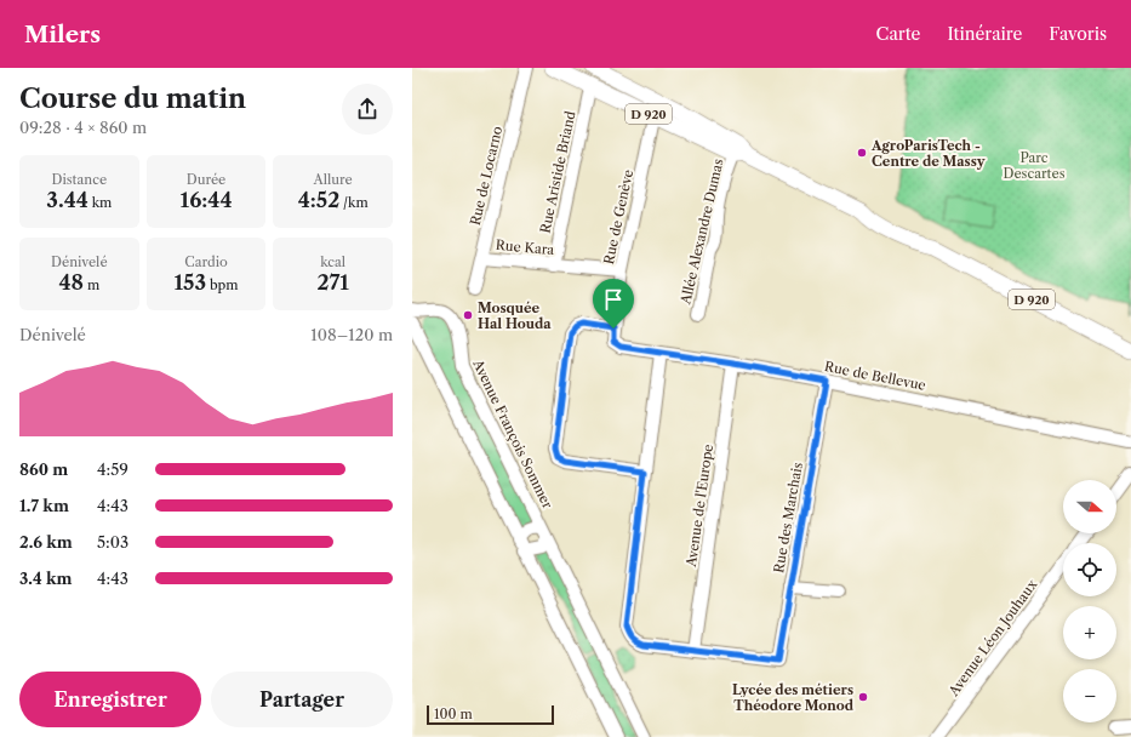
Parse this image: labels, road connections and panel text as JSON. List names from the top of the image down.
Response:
{
  "streets": {
    "main road": ["D 920"],
    "street": [
      "Rue Aristide Briand",
      "Rue de Locarno",
      "Rue de Genève",
      "Allée Alexandre Dumas",
      "Rue Kara",
      "Rue de Bellevue",
      "Avenue François Sommer",
      "Avenue de l'Europe",
      "Rue des Marchais",
      "Avenue Léon Jouhaux"
    ]
  },
  "crossings": [
    ["D 920", "Rue Aristide Briand"],
    ["D 920", "Rue de Genève"],
    ["D 920", "Allée Alexandre Dumas"],
    ["Rue Aristide Briand", "Rue Kara"],
    ["Rue de Locarno", "Rue Kara"],
    ["Rue de Genève", "Rue Kara"],
    ["Rue de Genève", "Rue de Bellevue"],
    ["Rue de Bellevue", "Avenue de l'Europe"],
    ["Rue de Bellevue", "Rue des Marchais"],
    ["Avenue de l'Europe", "Rue des Marchais"]
  ],
  "parks": ["Parc Descartes"],
  "places": ["AgroParisTech - Centre de Massy", "Mosquée Hal Houda", "Lycée des métiers Théodore Monod"],
  "scale_bar": "100 m",
  "north": "right",
  "page": {
    "header": "Milers",
    "nav": ["Carte", "Itinéraire", "Favoris"],
    "heading": ["Course du matin", "09:28 · 4 × 860 m"],
    "stats": [
      ["Distance", "3.44 km"],
      ["Durée", "16:44"],
      ["Allure", "4:52 /km"],
      ["Dénivelé", "48 m"],
      ["Cardio", "153 bpm"],
      ["kcal", "271"]
    ],
    "chart": ["Dénivelé", "108–120 m"],
    "list": [
      {
        "name": "860 m",
        "note": "4:59"
      },
      {
        "name": "1.7 km",
        "note": "4:43"
      },
      {
        "name": "2.6 km",
        "note": "5:03"
      },
      {
        "name": "3.4 km",
        "note": "4:43"
      }
    ],
    "map_buttons": ["+", "−"],
    "buttons": ["Enregistrer", "Partager"],
    "scale": "100 m"
  }
}
